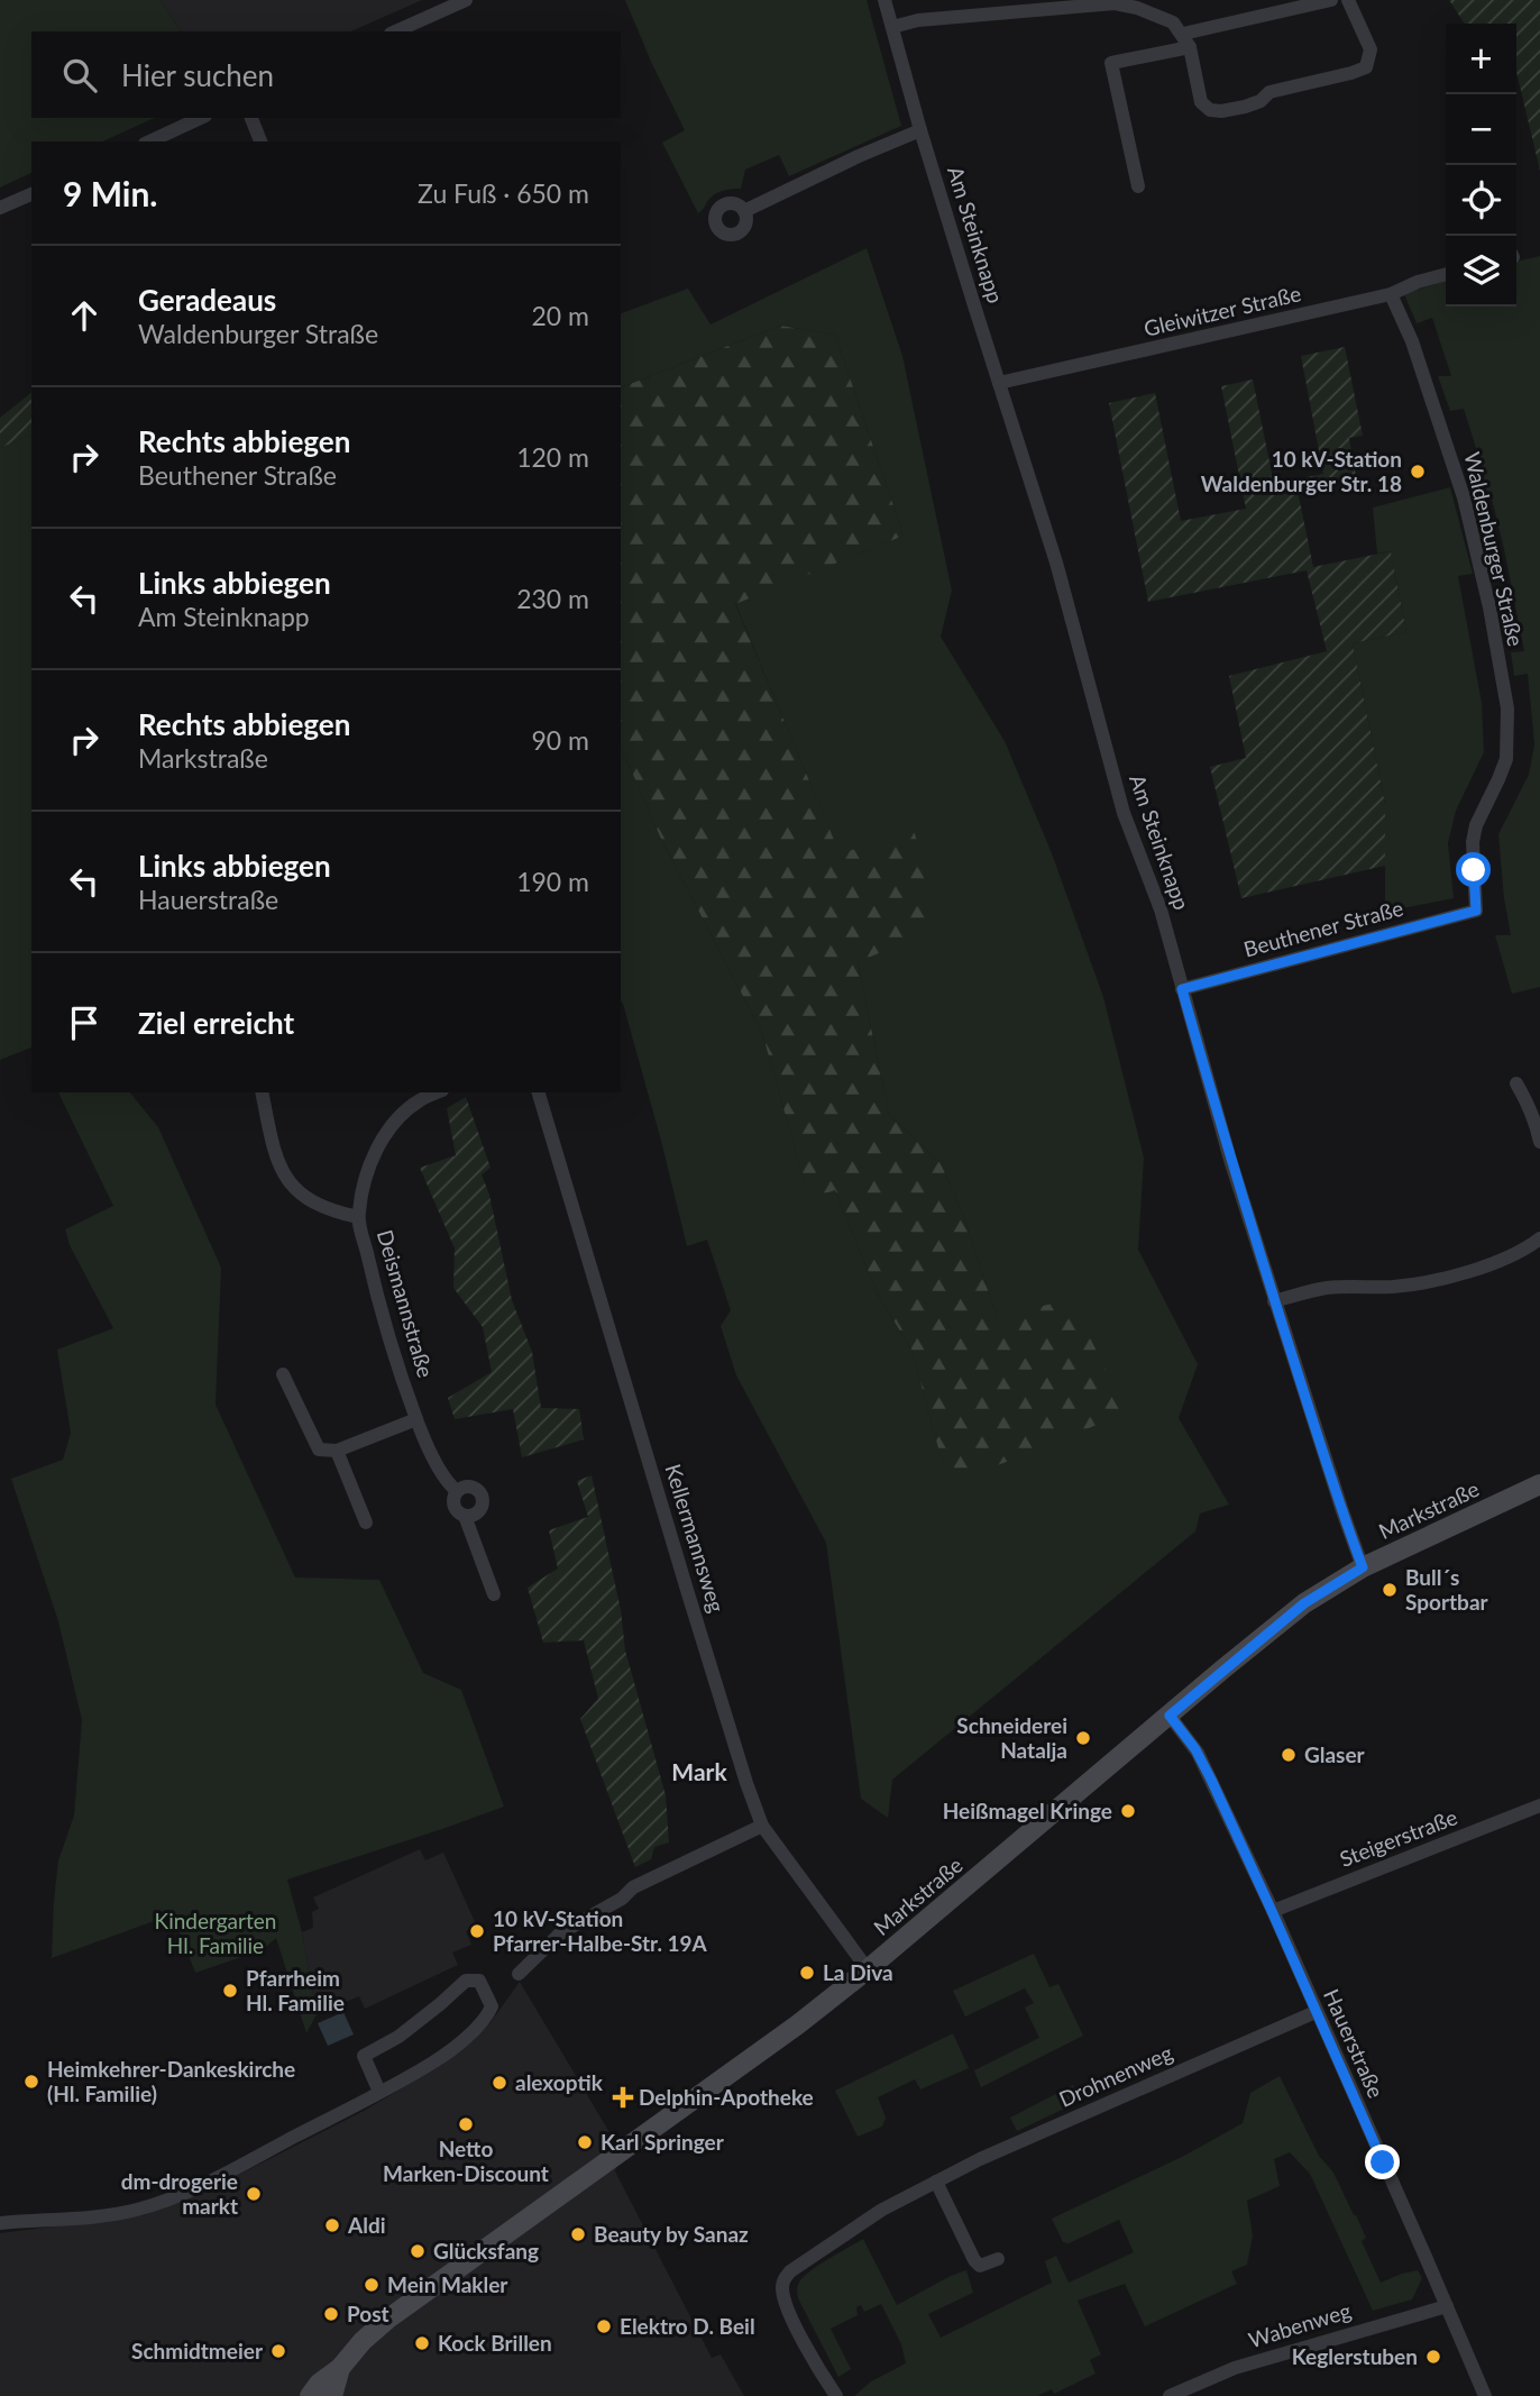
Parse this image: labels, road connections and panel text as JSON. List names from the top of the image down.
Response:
{
  "streets": {
    "main road": ["Markstraße"],
    "street": [
      "Am Steinknapp",
      "Gleiwitzer Straße",
      "Waldenburger Straße",
      "Beuthener Straße",
      "Deismannstraße",
      "Kellermannsweg",
      "Steigerstraße",
      "Hauerstraße",
      "Drohnenweg",
      "Wabenweg"
    ]
  },
  "crossings": [
    ["Am Steinknapp", "Gleiwitzer Straße"],
    ["Am Steinknapp", "Beuthener Straße"],
    ["Am Steinknapp", "Markstraße"],
    ["Gleiwitzer Straße", "Waldenburger Straße"],
    ["Waldenburger Straße", "Beuthener Straße"],
    ["Markstraße", "Kellermannsweg"],
    ["Markstraße", "Hauerstraße"],
    ["Steigerstraße", "Hauerstraße"],
    ["Hauerstraße", "Drohnenweg"],
    ["Hauerstraße", "Wabenweg"]
  ],
  "districts": ["Mark"],
  "parks": ["Kindergarten Hl. Familie"],
  "places": {
    "other": [
      "10 kV-Station Waldenburger Str. 18",
      "Bull´s Sportbar",
      "Schneiderei Natalja",
      "Glaser",
      "Heißmagel Kringe",
      "10 kV-Station Pfarrer-Halbe-Str. 19A",
      "La Diva",
      "Pfarrheim Hl. Familie",
      "Heimkehrer-Dankeskirche (Hl. Familie)",
      "alexoptik",
      "Netto Marken-Discount",
      "Karl Springer",
      "dm-drogerie markt",
      "Aldi",
      "Beauty by Sanaz",
      "Glücksfang",
      "Mein Makler",
      "Post",
      "Elektro D. Beil",
      "Kock Brillen",
      "Schmidtmeier",
      "Keglerstuben"
    ],
    "health": ["Delphin-Apotheke"]
  },
  "page": {
    "map_buttons": ["+", "−"],
    "search": "Hier suchen",
    "heading": ["9 Min.", "Zu Fuß · 650 m"],
    "list": [
      ["Geradeaus", "Waldenburger Straße", "20 m"],
      ["Rechts abbiegen", "Beuthener Straße", "120 m"],
      ["Links abbiegen", "Am Steinknapp", "230 m"],
      ["Rechts abbiegen", "Markstraße", "90 m"],
      ["Links abbiegen", "Hauerstraße", "190 m"],
      "Ziel erreicht"
    ]
  }
}
